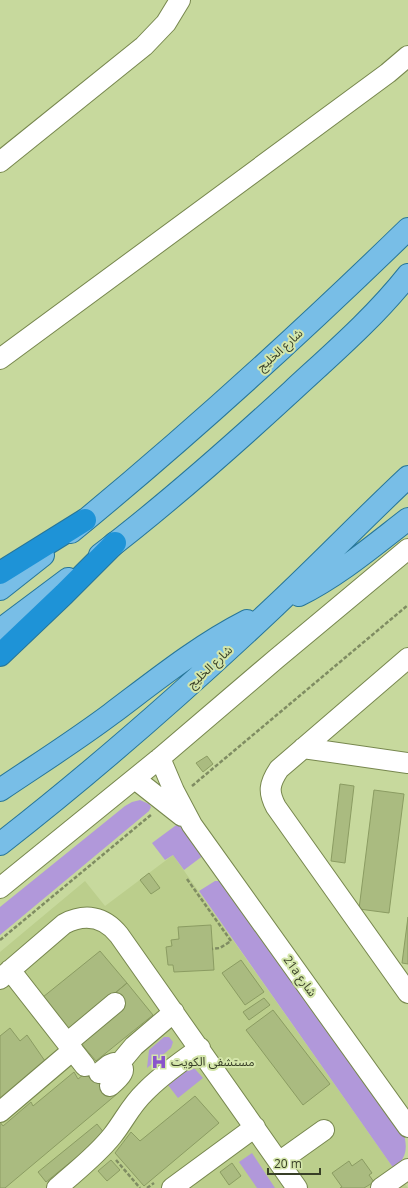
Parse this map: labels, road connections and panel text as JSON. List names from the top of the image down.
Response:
{
  "streets": {
    "main road": ["شارع الخليج"],
    "street": ["21a شارع"]
  },
  "places": {
    "hospital": ["مستشفى الكويت"]
  },
  "scale_bar": "20 m"
}
